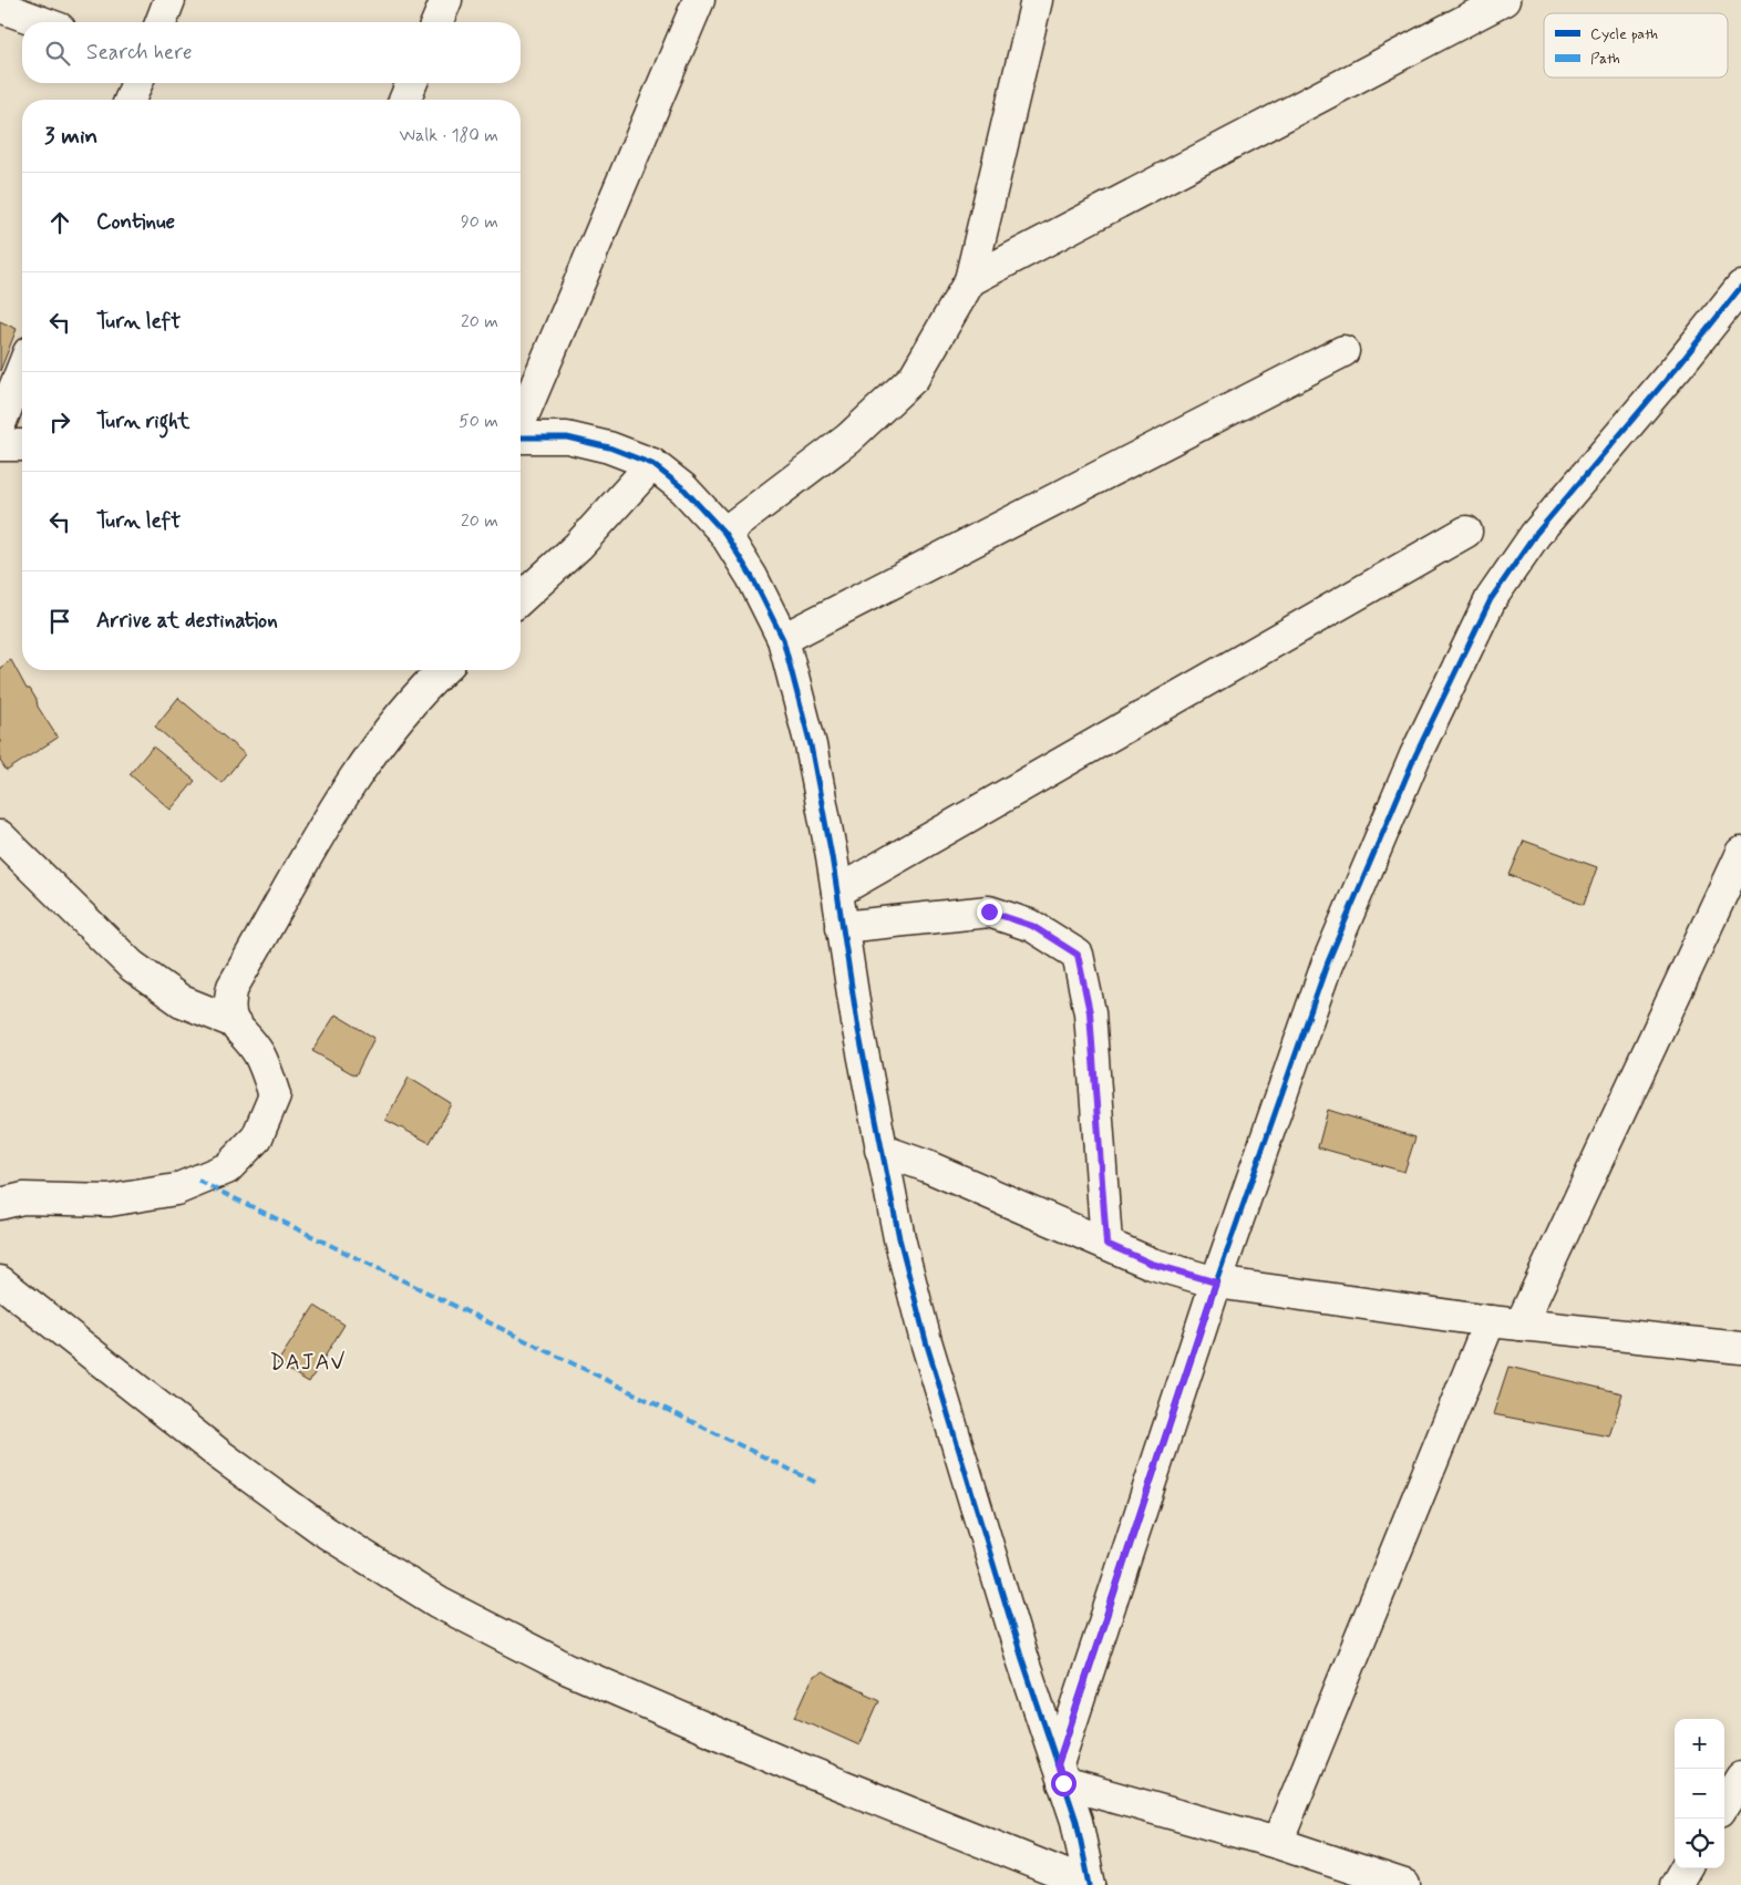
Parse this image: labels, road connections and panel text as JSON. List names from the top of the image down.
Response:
{
  "districts": ["DAJAV"],
  "legend": ["Cycle path", "Path"],
  "page": {
    "search": "Search here",
    "heading": ["3 min", "Walk · 180 m"],
    "list": [
      ["Continue", "90 m"],
      ["Turn left", "20 m"],
      ["Turn right", "50 m"],
      ["Turn left", "20 m"],
      "Arrive at destination"
    ],
    "map_buttons": ["+", "−"]
  }
}
